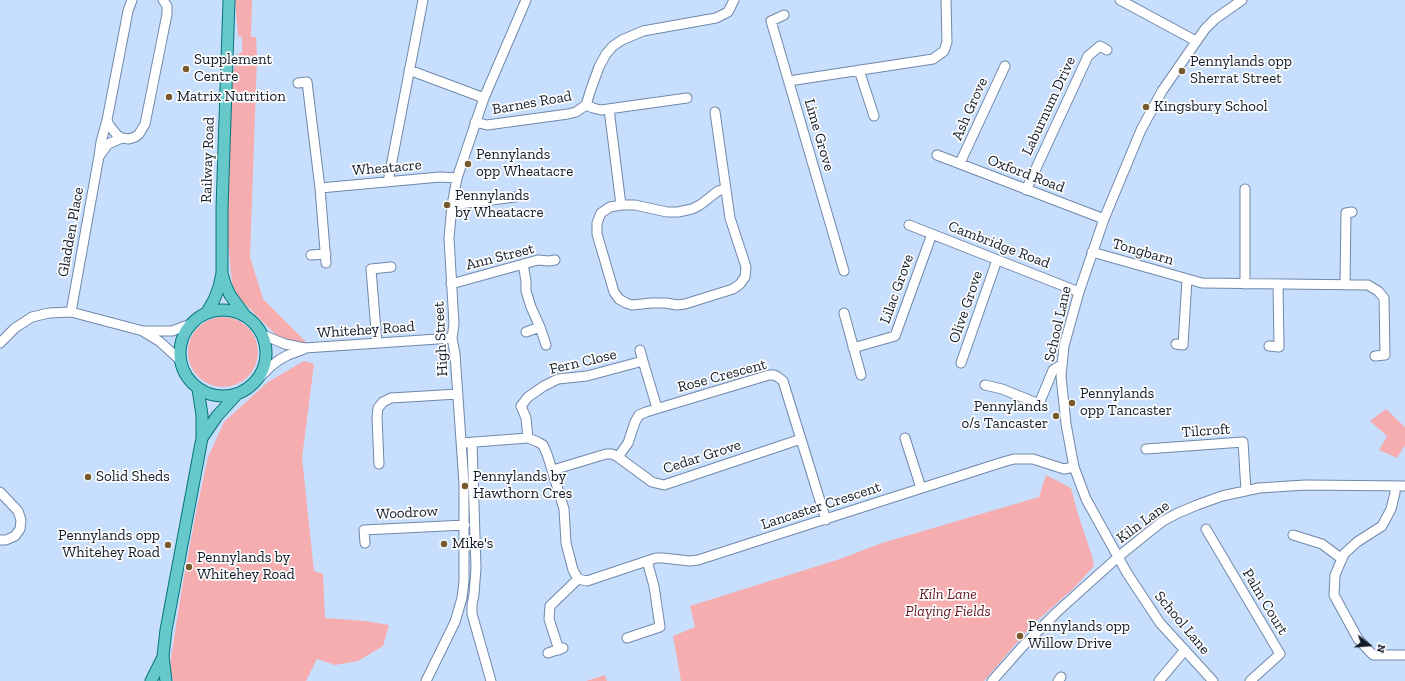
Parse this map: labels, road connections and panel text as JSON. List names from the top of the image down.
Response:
{
  "streets": {
    "main road": ["Railway Road"],
    "street": [
      "Barnes Road",
      "Laburnum Drive",
      "Ash Grove",
      "Lime Grove",
      "Wheatacre",
      "Oxford Road",
      "Gladden Place",
      "Cambridge Road",
      "Tongbarn",
      "Ann Street",
      "Lilac Grove",
      "Olive Grove",
      "School Lane",
      "Whitehey Road",
      "High Street",
      "Fern Close",
      "Rose Crescent",
      "Tilcroft",
      "Cedar Grove",
      "Lancaster Crescent",
      "Woodrow",
      "Kiln Lane",
      "Palm Court"
    ]
  },
  "crossings": [
    ["Barnes Road", "High Street"],
    ["Laburnum Drive", "Oxford Road"],
    ["Ash Grove", "Oxford Road"],
    ["Wheatacre", "High Street"],
    ["Oxford Road", "School Lane"],
    ["Cambridge Road", "Lilac Grove"],
    ["Cambridge Road", "Olive Grove"],
    ["Cambridge Road", "School Lane"],
    ["Tongbarn", "School Lane"],
    ["Ann Street", "High Street"],
    ["School Lane", "Lancaster Crescent"],
    ["School Lane", "Kiln Lane"],
    ["Whitehey Road", "High Street"],
    ["High Street", "Woodrow"],
    ["Rose Crescent", "Cedar Grove"],
    ["Rose Crescent", "Lancaster Crescent"],
    ["Tilcroft", "Kiln Lane"]
  ],
  "parks": ["Kiln Lane Playing Fields"],
  "places": [
    "Supplement Centre",
    "Pennylands opp Sherrat Street",
    "Matrix Nutrition",
    "Kingsbury School",
    "Pennylands opp Wheatacre",
    "Pennylands by Wheatacre",
    "Pennylands opp Tancaster",
    "Pennylands o/s Tancaster",
    "Solid Sheds",
    "Pennylands by Hawthorn Cres",
    "Mike's",
    "Pennylands opp Whitehey Road",
    "Pennylands by Whitehey Road",
    "Pennylands opp Willow Drive"
  ],
  "north": "right"
}
